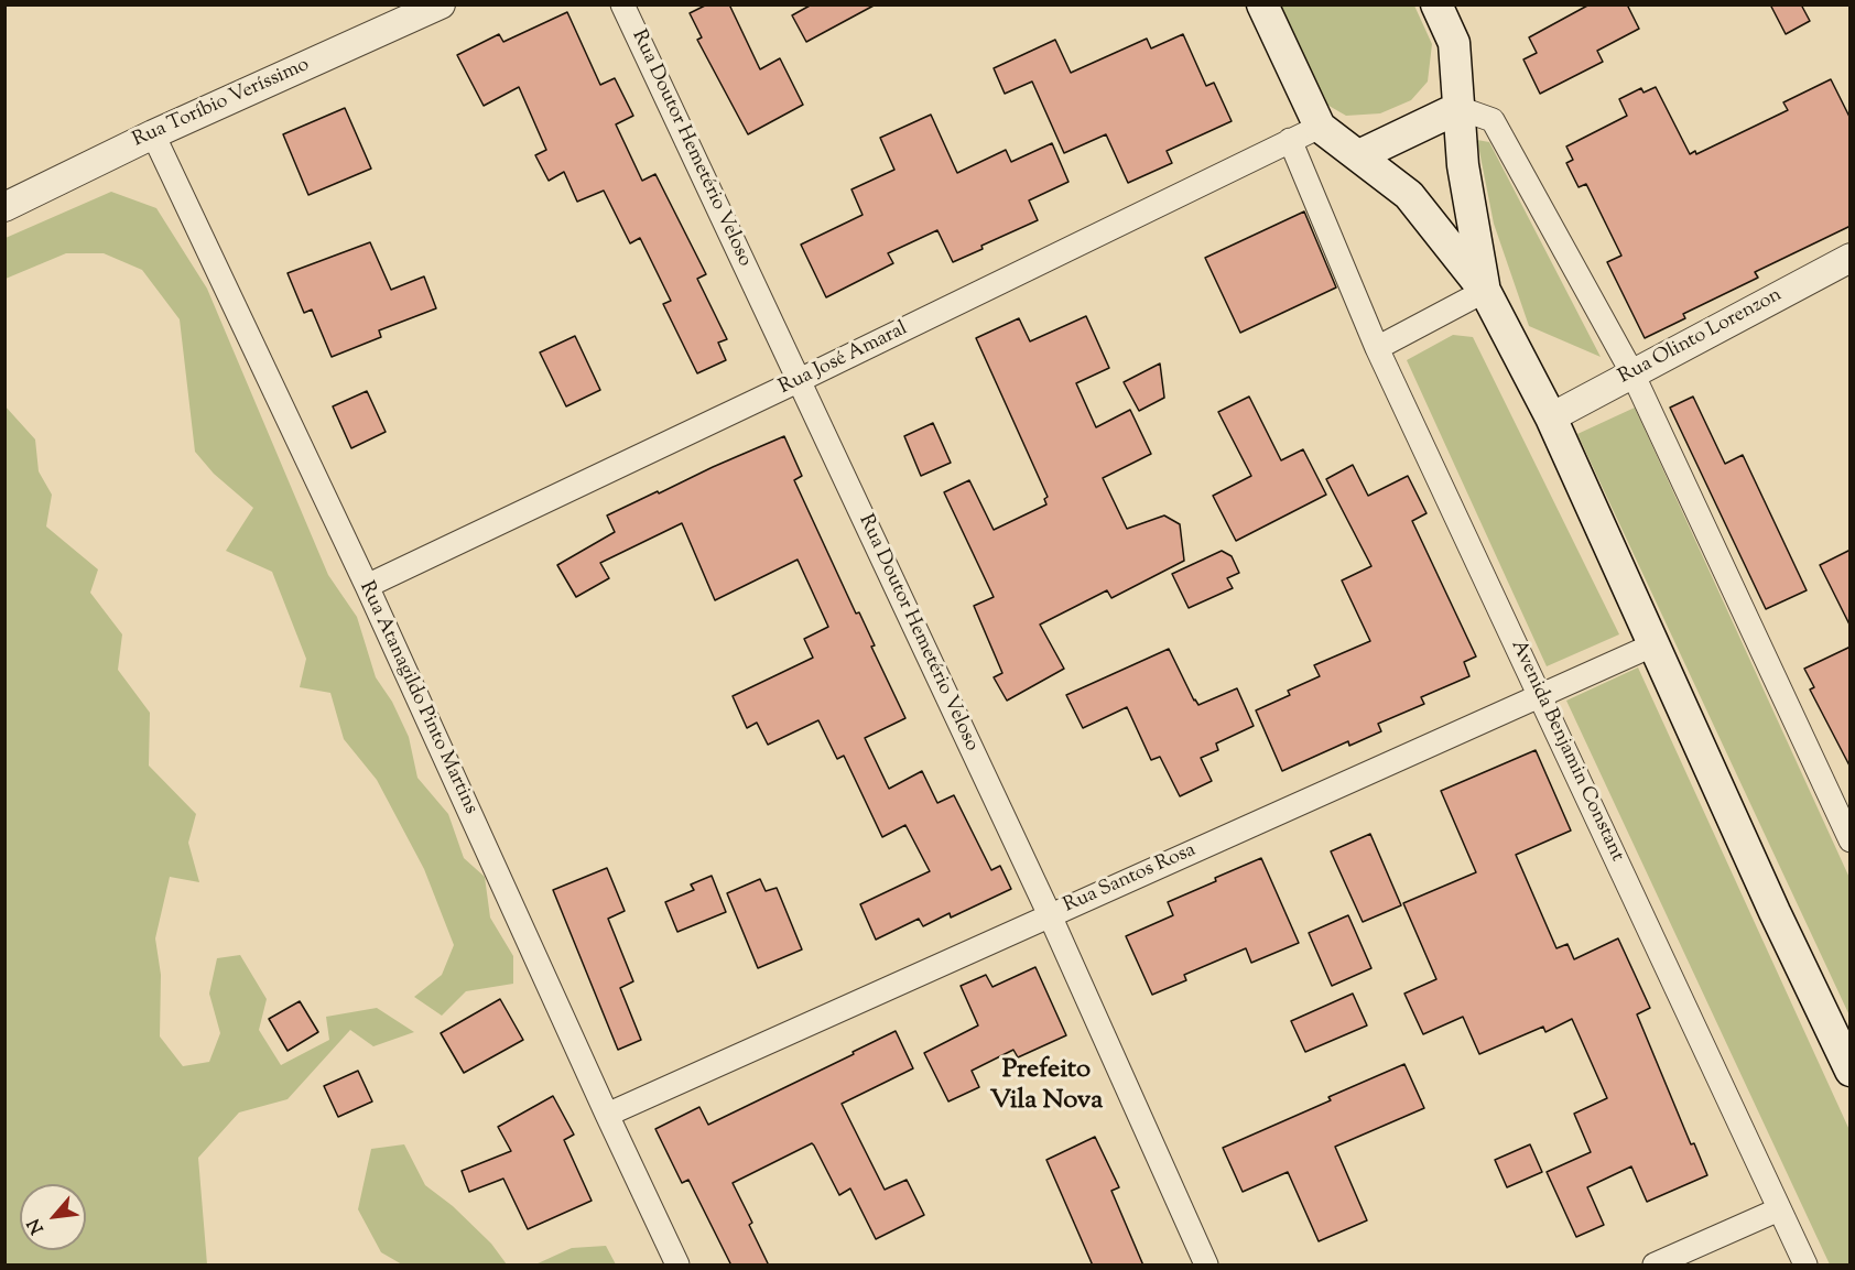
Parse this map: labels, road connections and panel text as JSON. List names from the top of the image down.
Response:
{
  "streets": {
    "street": [
      "Rua Toríbio Veríssimo",
      "Rua Doutor Hemetério Veloso",
      "Rua Olinto Lorenzon",
      "Rua José Amaral",
      "Rua Atanagildo Pinto Martins",
      "Avenida Benjamin Constant",
      "Rua Santos Rosa"
    ]
  },
  "crossings": [
    ["Rua Toríbio Veríssimo", "Rua Atanagildo Pinto Martins"],
    ["Rua Doutor Hemetério Veloso", "Rua José Amaral"],
    ["Rua Doutor Hemetério Veloso", "Rua Santos Rosa"],
    ["Rua José Amaral", "Rua Atanagildo Pinto Martins"],
    ["Rua José Amaral", "Avenida Benjamin Constant"],
    ["Rua Atanagildo Pinto Martins", "Rua Santos Rosa"],
    ["Avenida Benjamin Constant", "Rua Santos Rosa"]
  ],
  "districts": ["Prefeito Vila Nova"],
  "north": "bottom left"
}
